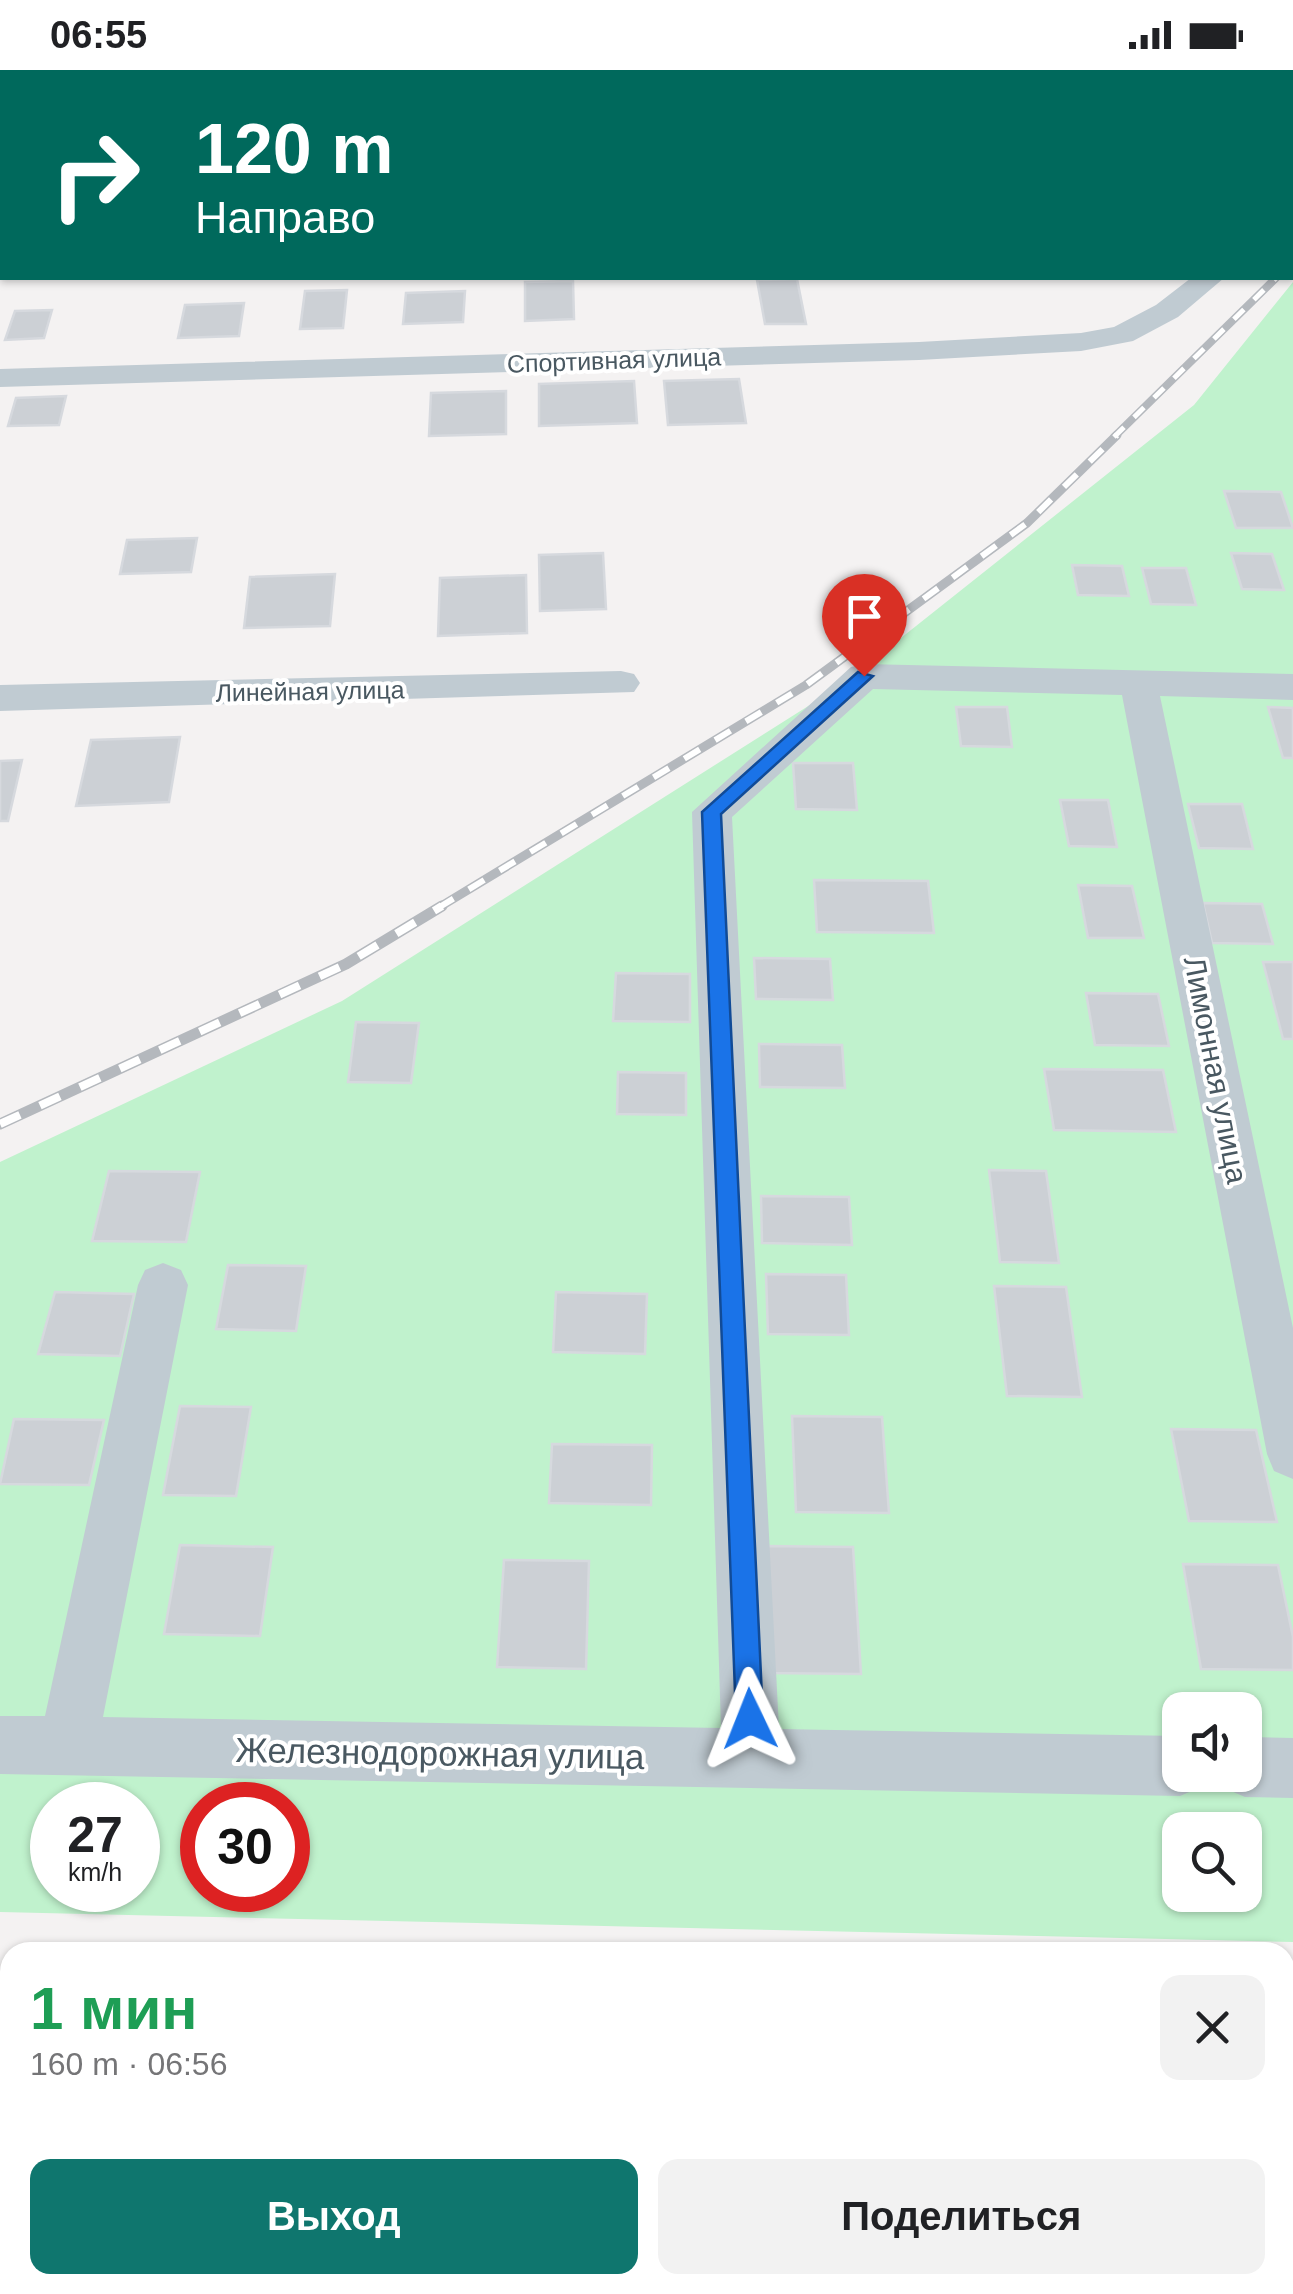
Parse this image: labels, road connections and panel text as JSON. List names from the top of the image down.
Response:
{
  "streets": {
    "street": [
      "Спортивная улица",
      "Линейная улица",
      "Лимонная улица",
      "Железнодорожная улица"
    ]
  },
  "page": {
    "status": "06:55",
    "turn": ["120 m", "Направо"],
    "speed": "27 km/h",
    "limit": "30",
    "heading": ["1 мин", "160 m · 06:56"],
    "buttons": ["Выход", "Поделиться"]
  }
}
